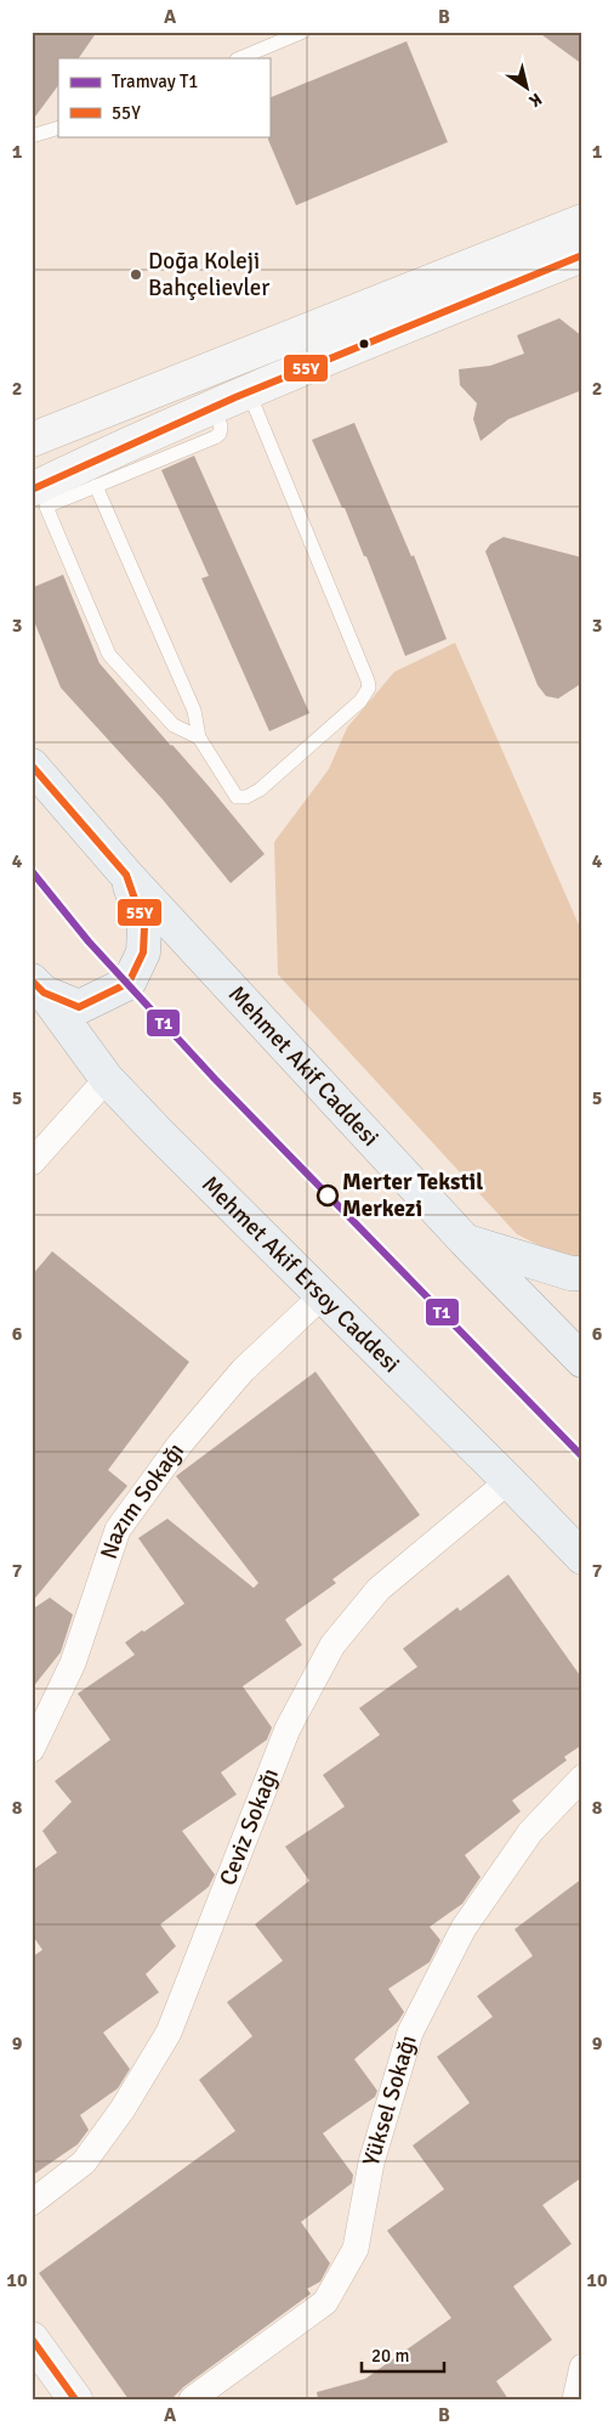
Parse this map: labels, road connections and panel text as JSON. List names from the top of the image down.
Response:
{
  "streets": {
    "main road": ["Mehmet Akif Caddesi", "Mehmet Akif Ersoy Caddesi"],
    "street": ["Nazım Sokağı", "Ceviz Sokağı", "Yüksel Sokağı"]
  },
  "crossings": [
    ["Mehmet Akif Ersoy Caddesi", "Nazım Sokağı"],
    ["Mehmet Akif Ersoy Caddesi", "Ceviz Sokağı"]
  ],
  "places": ["Doğa Koleji Bahçelievler", "Merter Tekstil Merkezi"],
  "lines": ["transit line 55Y", "tram line T1"],
  "legend": ["Tramvay T1", "55Y"],
  "scale_bar": "20 m",
  "north": "bottom right",
  "grid": {
    "columns": ["A", "B"],
    "rows": [
      "1",
      "2",
      "3",
      "4",
      "5",
      "6",
      "7",
      "8",
      "9",
      "10"
    ]
  }
}
